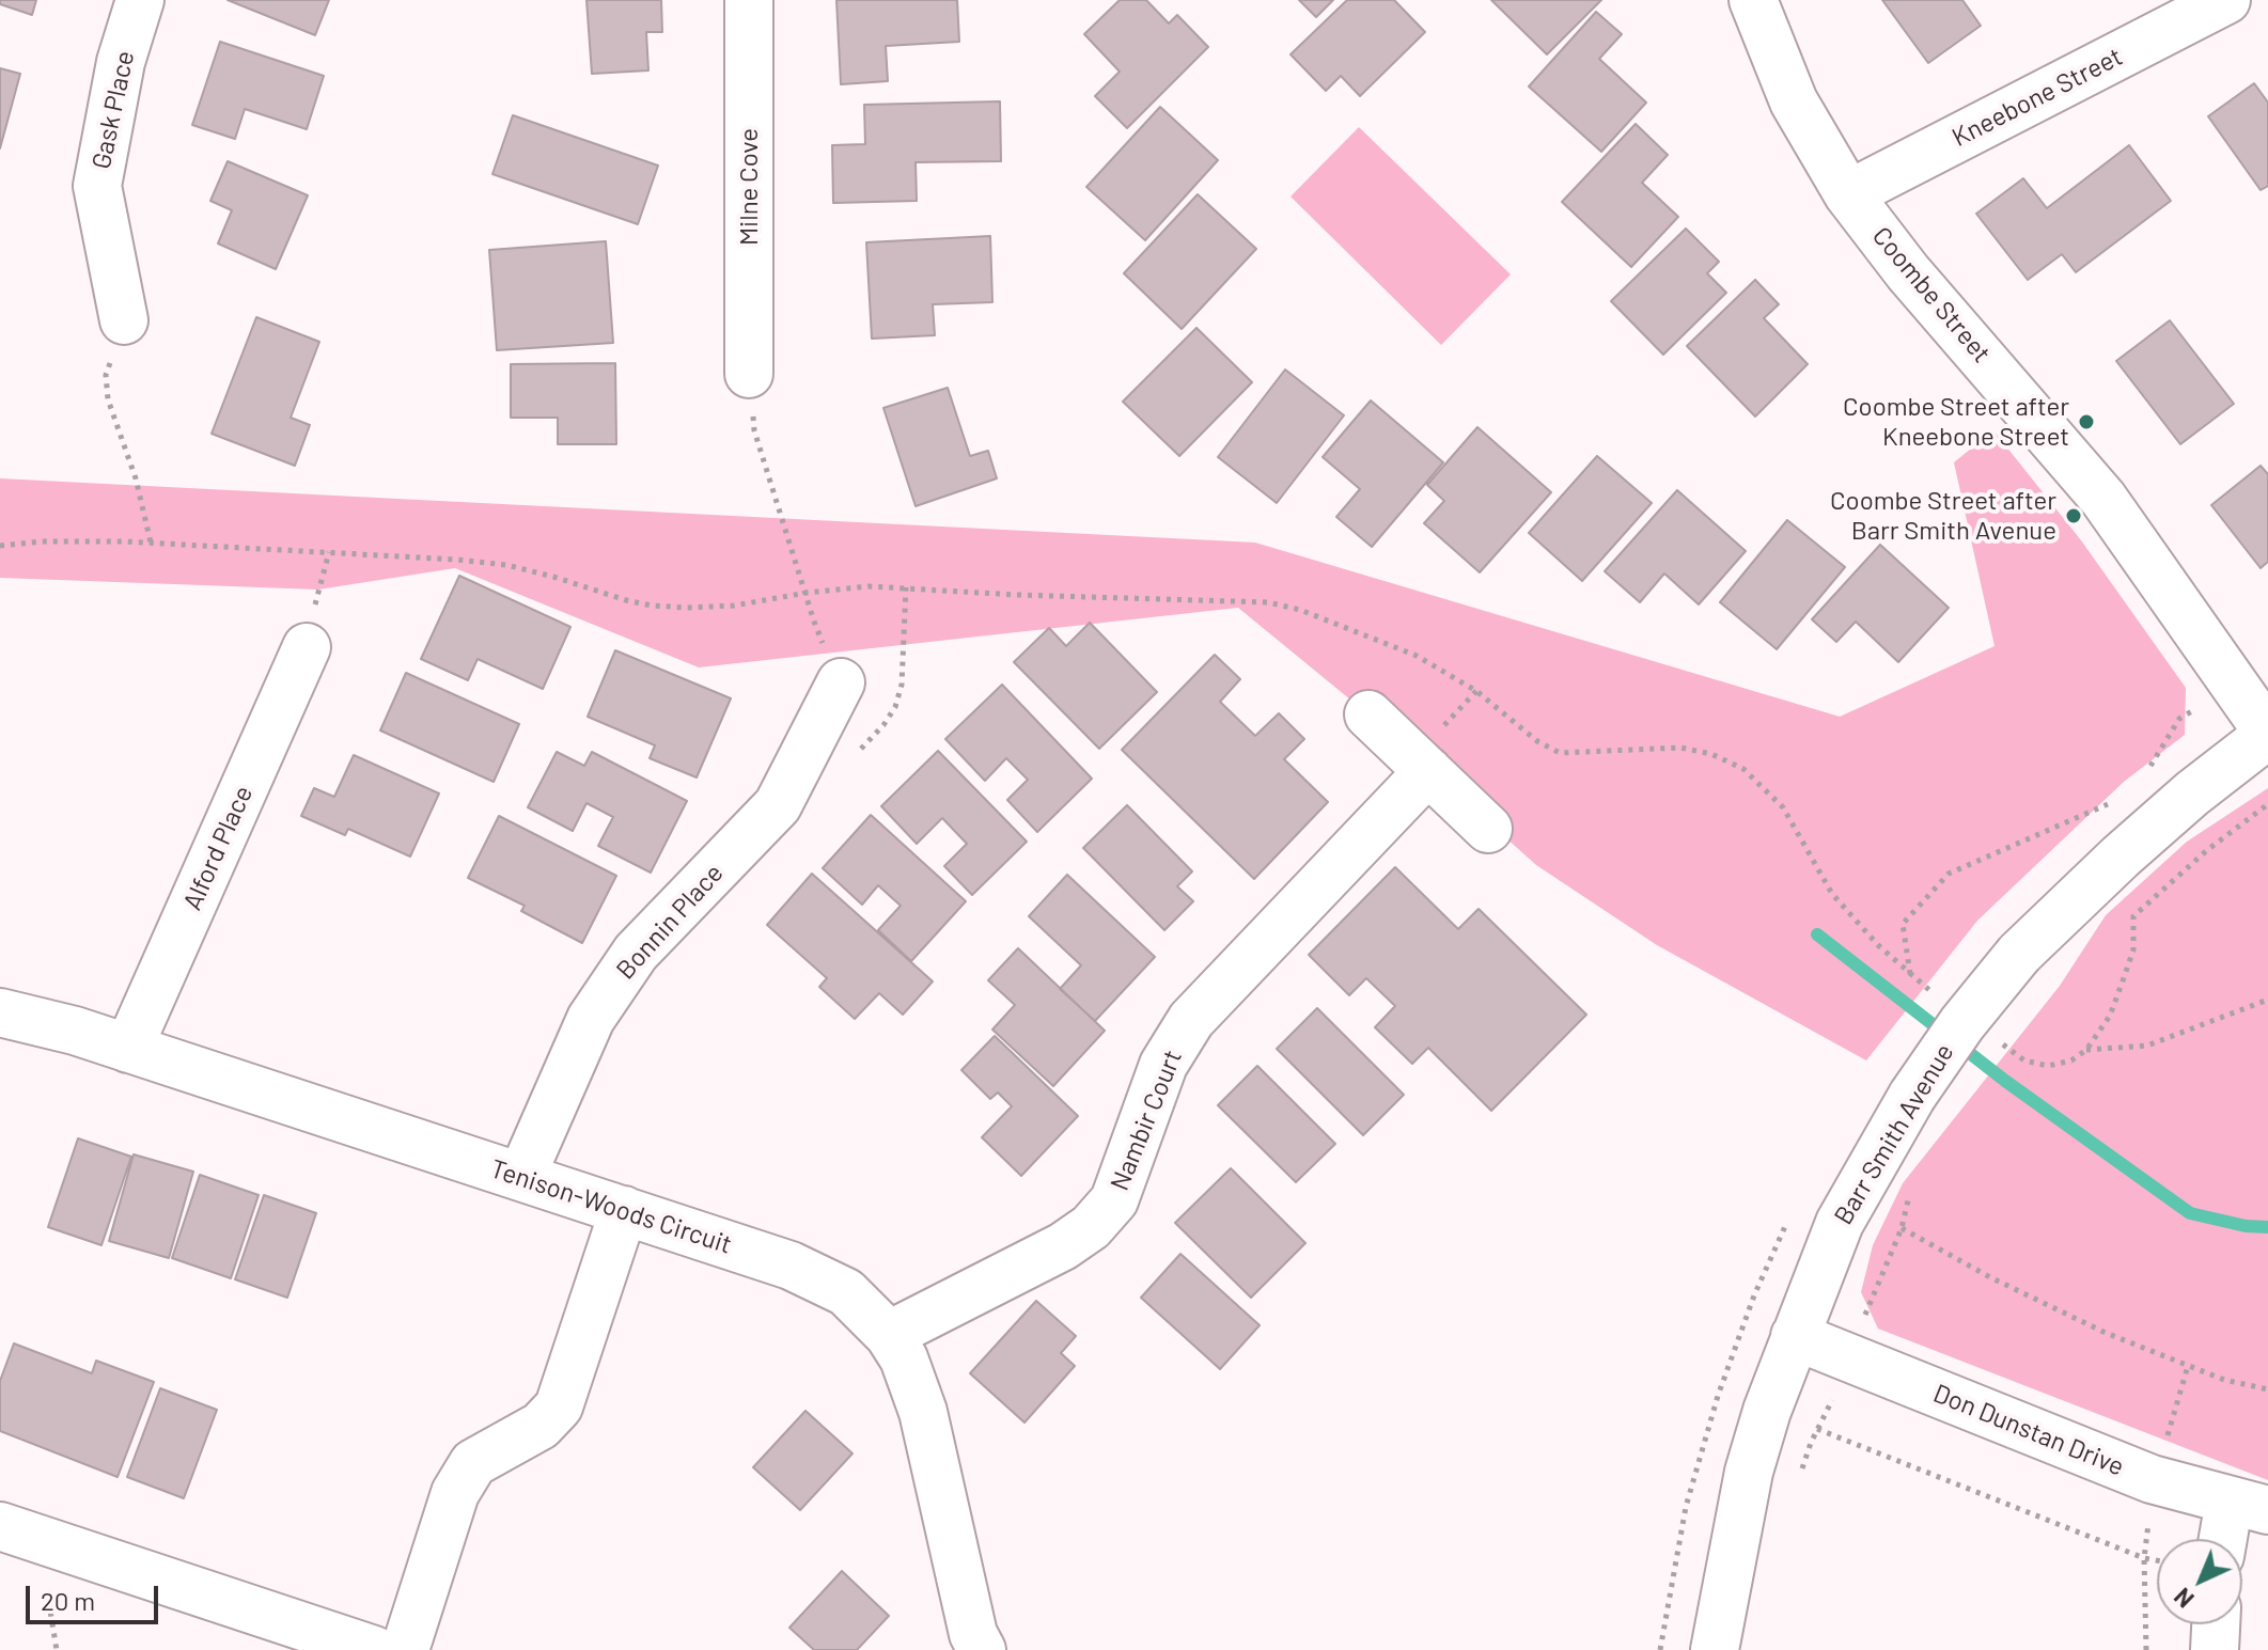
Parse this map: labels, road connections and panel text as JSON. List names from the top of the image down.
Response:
{
  "streets": {
    "street": [
      "Kneebone Street",
      "Gask Place",
      "Milne Cove",
      "Coombe Street",
      "Alford Place",
      "Bonnin Place",
      "Nambir Court",
      "Barr Smith Avenue",
      "Tenison-Woods Circuit",
      "Don Dunstan Drive"
    ]
  },
  "crossings": [
    ["Kneebone Street", "Coombe Street"],
    ["Coombe Street", "Barr Smith Avenue"],
    ["Alford Place", "Tenison-Woods Circuit"],
    ["Bonnin Place", "Tenison-Woods Circuit"],
    ["Nambir Court", "Tenison-Woods Circuit"],
    ["Barr Smith Avenue", "Don Dunstan Drive"]
  ],
  "places": ["Coombe Street after Kneebone Street", "Coombe Street after Barr Smith Avenue"],
  "scale_bar": "20 m",
  "north": "bottom left"
}
